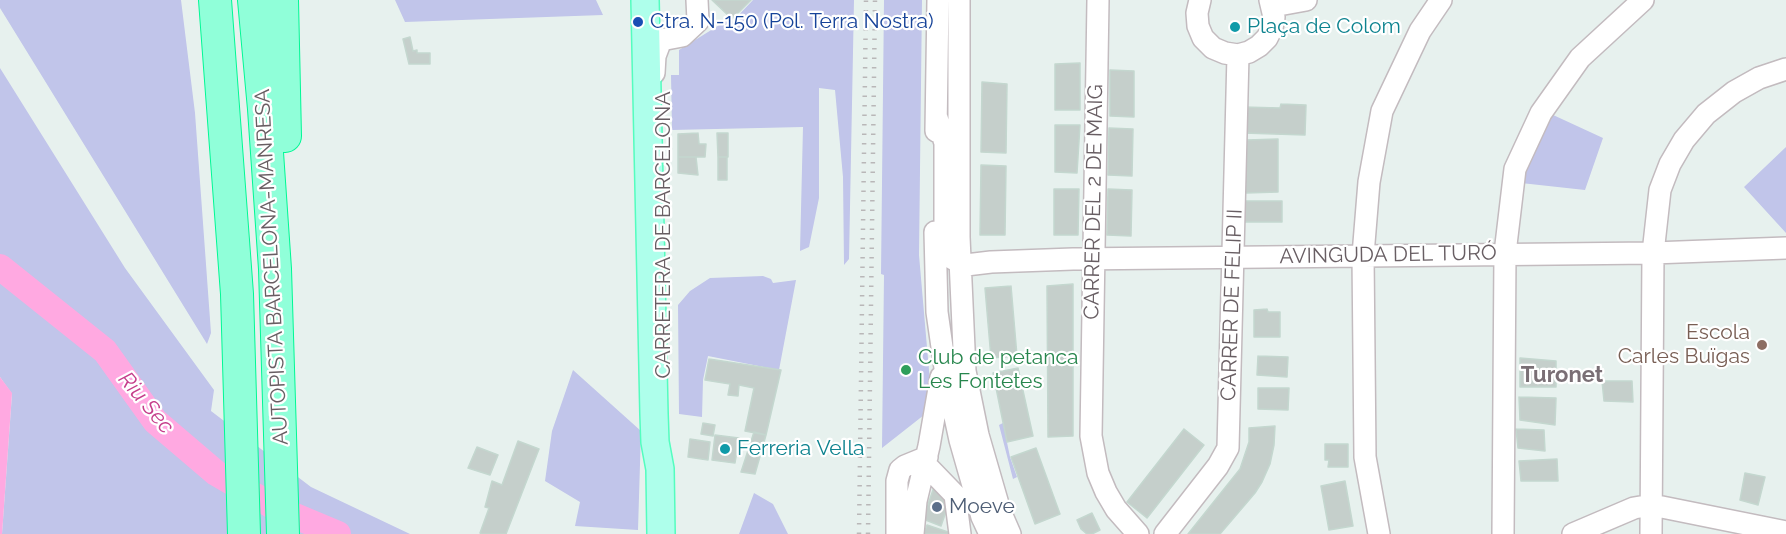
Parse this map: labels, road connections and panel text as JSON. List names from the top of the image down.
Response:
{
  "streets": {
    "highway": ["AUTOPISTA BARCELONA-MANRESA"],
    "main road": ["CARRETERA DE BARCELONA"],
    "street": ["CARRER DEL 2 DE MAIG", "AVINGUDA DEL TURÓ", "CARRER DE FELIP II"]
  },
  "crossings": [
    ["CARRER DEL 2 DE MAIG", "AVINGUDA DEL TURÓ"],
    ["AVINGUDA DEL TURÓ", "CARRER DE FELIP II"]
  ],
  "districts": ["Turonet"],
  "water": ["Riu Sec"],
  "places": [
    "Ctra. N-150 (Pol. Terra Nostra)",
    "Plaça de Colom",
    "Escola Carles Buïgas",
    "Club de petanca Les Fontetes",
    "Ferreria Vella",
    "Moeve"
  ]
}
